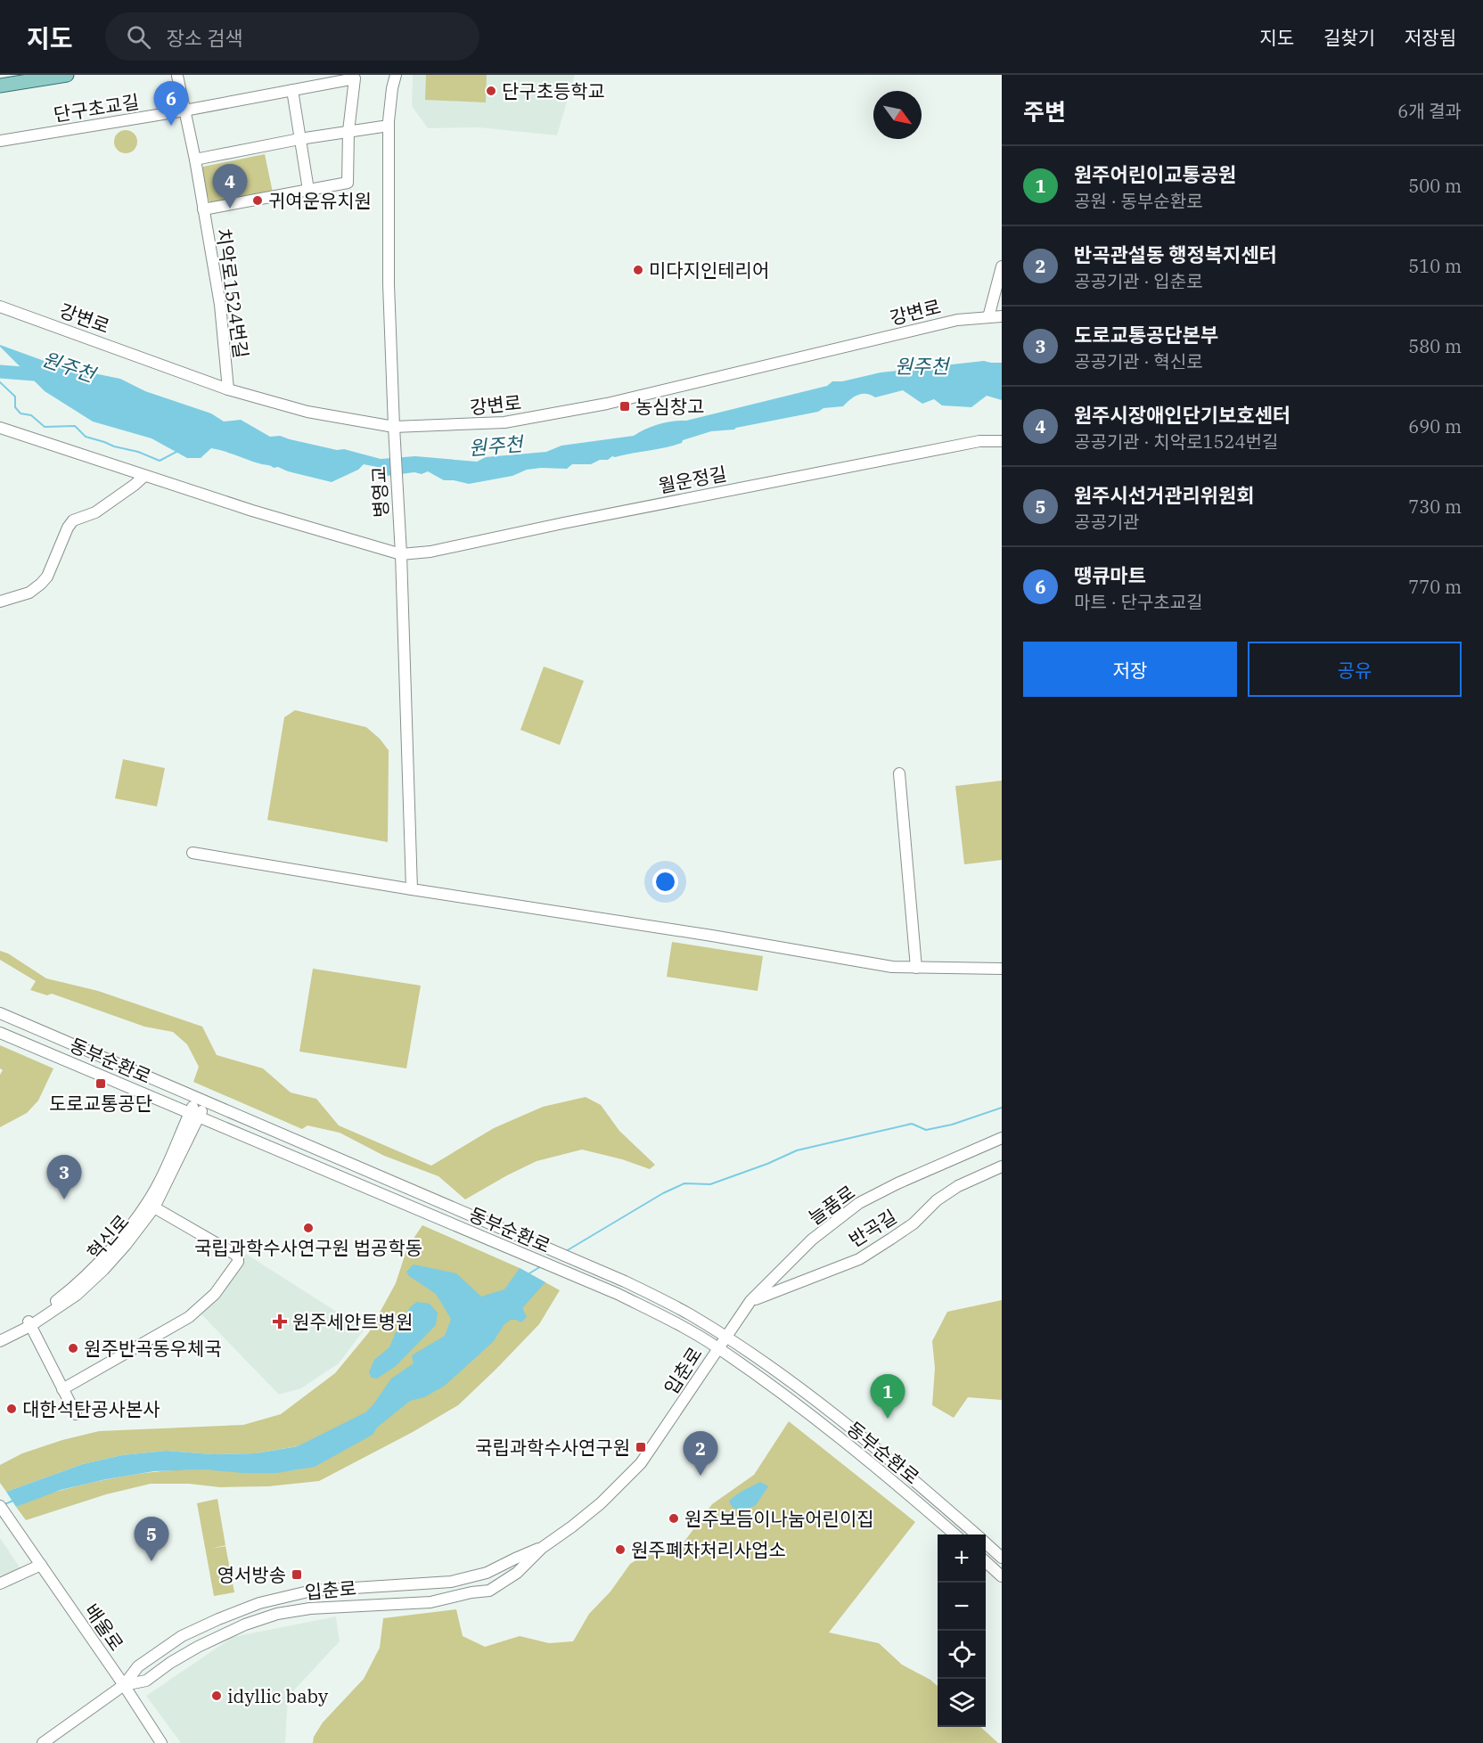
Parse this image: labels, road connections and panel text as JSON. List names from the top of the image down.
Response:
{
  "streets": {
    "street": [
      "단구초교길",
      "치악로1524번길",
      "강변로",
      "월운정길",
      "병영교",
      "동부순환로",
      "늘품로",
      "반곡길",
      "혁신로",
      "입춘로",
      "배울로"
    ]
  },
  "crossings": [
    ["단구초교길", "치악로1524번길"],
    ["치악로1524번길", "강변로"],
    ["강변로", "병영교"],
    ["월운정길", "병영교"],
    ["동부순환로", "늘품로"],
    ["동부순환로", "혁신로"],
    ["동부순환로", "입춘로"],
    ["늘품로", "반곡길"],
    ["늘품로", "입춘로"],
    ["입춘로", "배울로"]
  ],
  "water": ["원주천"],
  "places": {
    "other": [
      "단구초등학교",
      "귀여운유치원",
      "미다지인테리어",
      "국립과학수사연구원 법공학동",
      "원주반곡동우체국",
      "대한석탄공사본사",
      "원주보듬이나눔어린이집",
      "원주폐차처리사업소",
      "idyllic baby"
    ],
    "transit": [
      "농심창고",
      "도로교통공단",
      "국립과학수사연구원",
      "영서방송"
    ],
    "health": ["원주세안트병원"]
  },
  "north": "bottom right",
  "page": {
    "header": "지도",
    "search": "장소 검색",
    "nav": ["지도", "길찾기", "저장됨"],
    "heading": ["주변", "6개 결과"],
    "pins": [
      "6",
      "4",
      "3",
      "1",
      "2",
      "5"
    ],
    "list": [
      {
        "mark": "1",
        "name": "원주어린이교통공원",
        "note": "공원 · 동부순환로",
        "value": "500 m"
      },
      {
        "mark": "2",
        "name": "반곡관설동 행정복지센터",
        "note": "공공기관 · 입춘로",
        "value": "510 m"
      },
      {
        "mark": "3",
        "name": "도로교통공단본부",
        "note": "공공기관 · 혁신로",
        "value": "580 m"
      },
      {
        "mark": "4",
        "name": "원주시장애인단기보호센터",
        "note": "공공기관 · 치악로1524번길",
        "value": "690 m"
      },
      {
        "mark": "5",
        "name": "원주시선거관리위원회",
        "note": "공공기관",
        "value": "730 m"
      },
      {
        "mark": "6",
        "name": "땡큐마트",
        "note": "마트 · 단구초교길",
        "value": "770 m"
      }
    ],
    "buttons": ["저장", "공유"],
    "map_buttons": ["+", "−"]
  }
}
